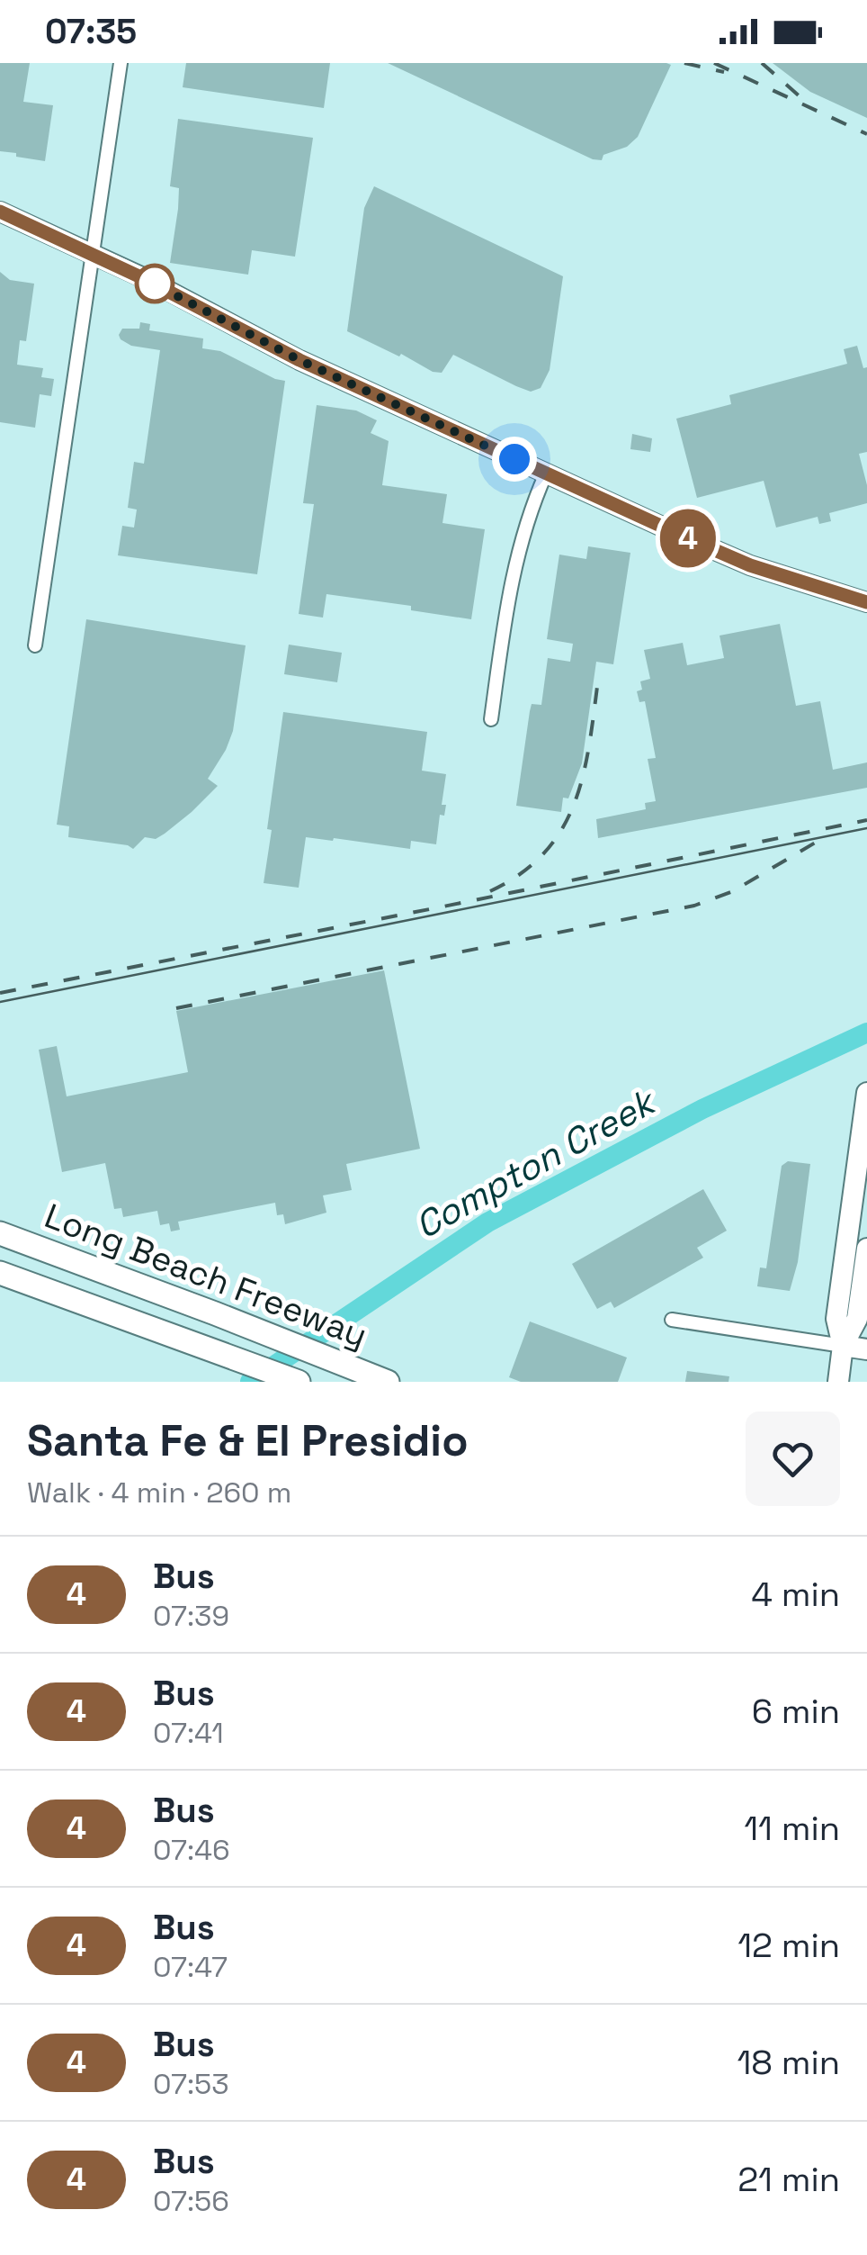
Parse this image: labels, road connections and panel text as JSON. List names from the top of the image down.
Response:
{
  "streets": {
    "highway": ["Long Beach Freeway"]
  },
  "water": ["Compton Creek"],
  "lines": ["bus line 4"],
  "page": {
    "status": "07:35",
    "on_map": "4",
    "heading": ["Santa Fe & El Presidio", "Walk · 4 min · 260 m"],
    "list": [
      {
        "mark": "4",
        "name": "Bus",
        "note": "07:39",
        "value": "4 min"
      },
      {
        "mark": "4",
        "name": "Bus",
        "note": "07:41",
        "value": "6 min"
      },
      {
        "mark": "4",
        "name": "Bus",
        "note": "07:46",
        "value": "11 min"
      },
      {
        "mark": "4",
        "name": "Bus",
        "note": "07:47",
        "value": "12 min"
      },
      {
        "mark": "4",
        "name": "Bus",
        "note": "07:53",
        "value": "18 min"
      },
      {
        "mark": "4",
        "name": "Bus",
        "note": "07:56",
        "value": "21 min"
      }
    ]
  }
}
